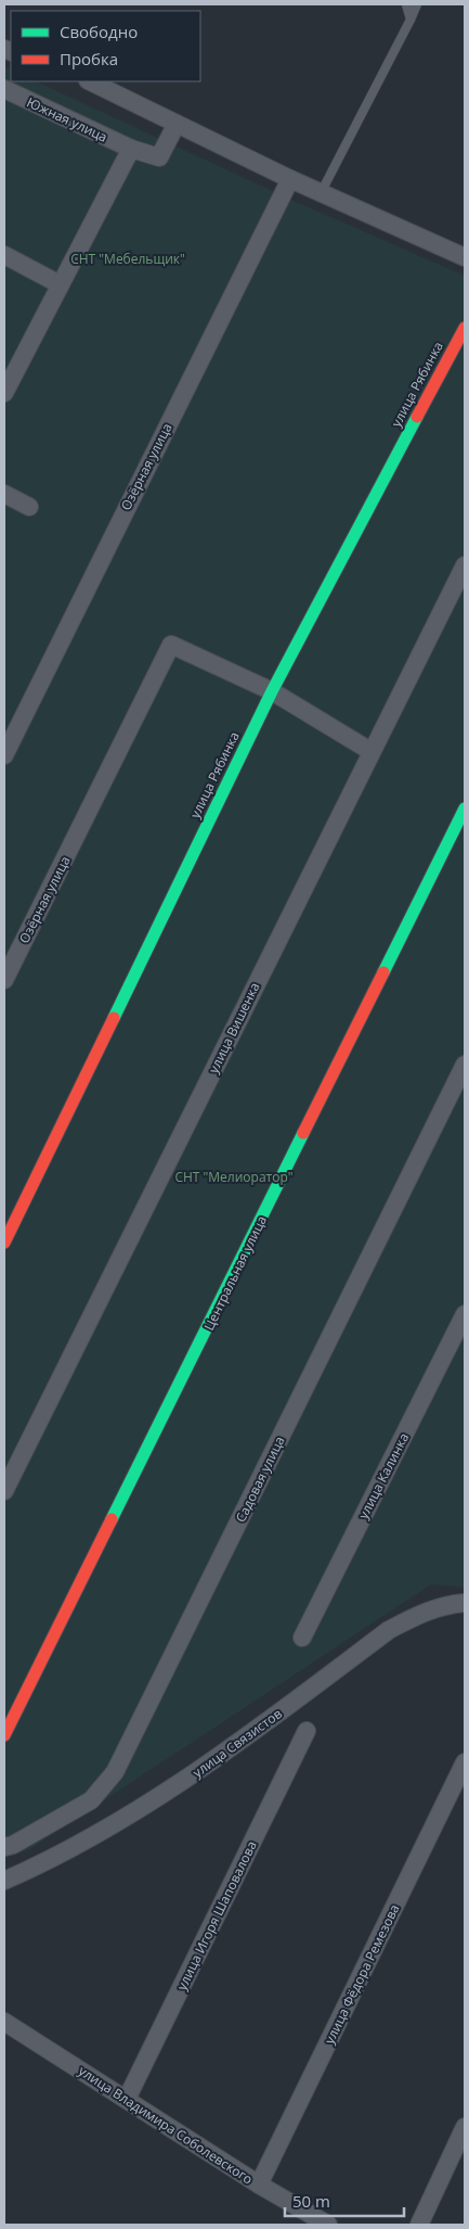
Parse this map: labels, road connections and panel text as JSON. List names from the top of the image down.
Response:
{
  "streets": {
    "street": [
      "Южная улица",
      "улица Рябинка",
      "Озёрная улица",
      "улица Вишенка",
      "Центральная улица",
      "улица Калинка",
      "Садовая улица",
      "улица Связистов",
      "улица Игоря Шаповалова",
      "улица Фёдора Ремезова",
      "улица Владимира Соболевского"
    ]
  },
  "crossings": [
    ["улица Рябинка", "Озёрная улица"],
    ["улица Игоря Шаповалова", "улица Владимира Соболевского"],
    ["улица Фёдора Ремезова", "улица Владимира Соболевского"]
  ],
  "parks": ["СНТ \"Мебельщик\"", "СНТ \"Мелиоратор\""],
  "legend": ["Свободно", "Пробка"],
  "scale_bar": "50 m"
}
